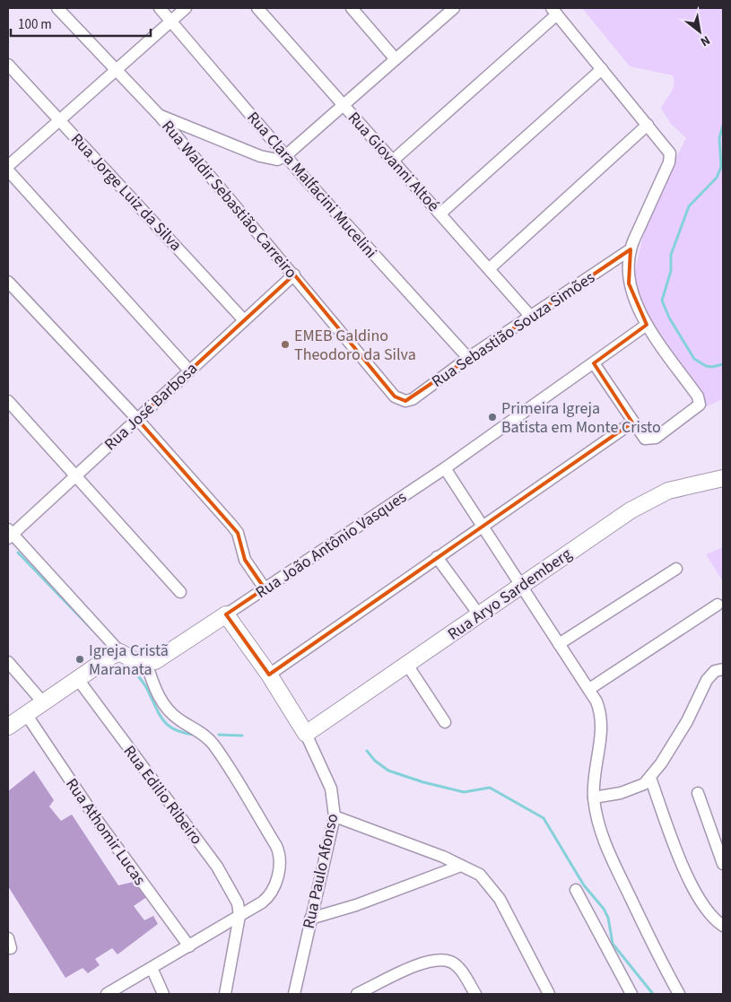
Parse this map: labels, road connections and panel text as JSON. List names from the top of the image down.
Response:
{
  "streets": {
    "street": [
      "Rua Giovanni Altoé",
      "Rua Clara Malfacini Mucelini",
      "Rua Jorge Luiz da Silva",
      "Rua Waldir Sebastião Carreiro",
      "Rua Sebastião Souza Simões",
      "Rua José Barbosa",
      "Rua João Antônio Vasques",
      "Rua Aryo Sardemberg",
      "Rua Edilio Ribeiro",
      "Rua Athomir Lucas",
      "Rua Paulo Afonso"
    ]
  },
  "crossings": [
    ["Rua Giovanni Altoé", "Rua Sebastião Souza Simões"],
    ["Rua Clara Malfacini Mucelini", "Rua Sebastião Souza Simões"],
    ["Rua Jorge Luiz da Silva", "Rua José Barbosa"],
    ["Rua Waldir Sebastião Carreiro", "Rua Sebastião Souza Simões"],
    ["Rua Waldir Sebastião Carreiro", "Rua José Barbosa"],
    ["Rua João Antônio Vasques", "Rua Paulo Afonso"],
    ["Rua Aryo Sardemberg", "Rua Paulo Afonso"]
  ],
  "places": ["EMEB Galdino Theodoro da Silva", "Primeira Igreja Batista em Monte Cristo", "Igreja Cristã Maranata"],
  "scale_bar": "100 m",
  "north": "bottom right"
}
